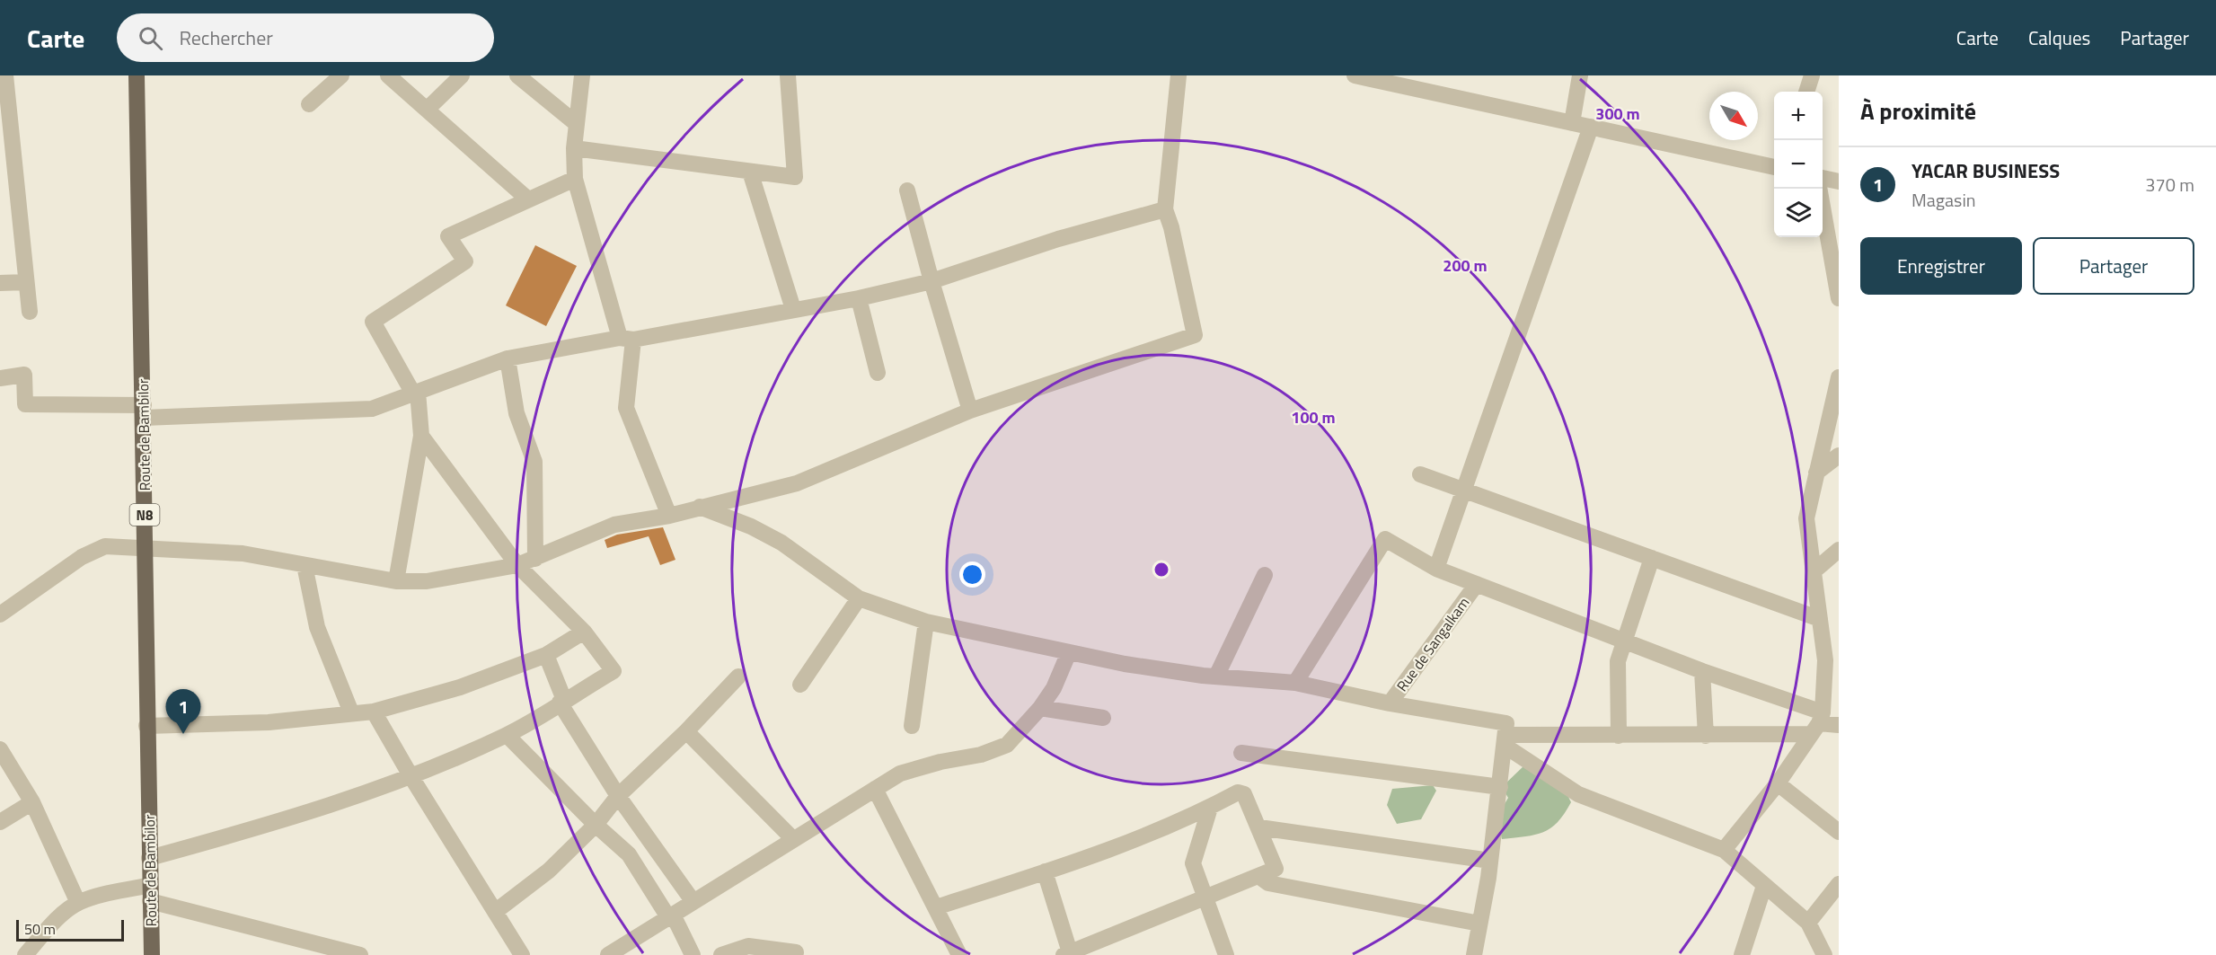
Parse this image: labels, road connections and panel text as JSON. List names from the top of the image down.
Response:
{
  "streets": {
    "main road": ["Route de Bambilor", "N8"],
    "street": ["Rue de Sangalkam"]
  },
  "scale_bar": "50 m",
  "north": "bottom right",
  "page": {
    "header": "Carte",
    "search": "Rechercher",
    "nav": ["Carte", "Calques", "Partager"],
    "heading": "À proximité",
    "map_buttons": ["+", "−"],
    "list": [
      {
        "mark": "1",
        "name": "YACAR BUSINESS",
        "note": "Magasin",
        "value": "370 m"
      }
    ],
    "buttons": ["Enregistrer", "Partager"],
    "pins": "1",
    "scale": "50 m"
  },
  "rings": ["300 m", "200 m", "100 m"]
}
